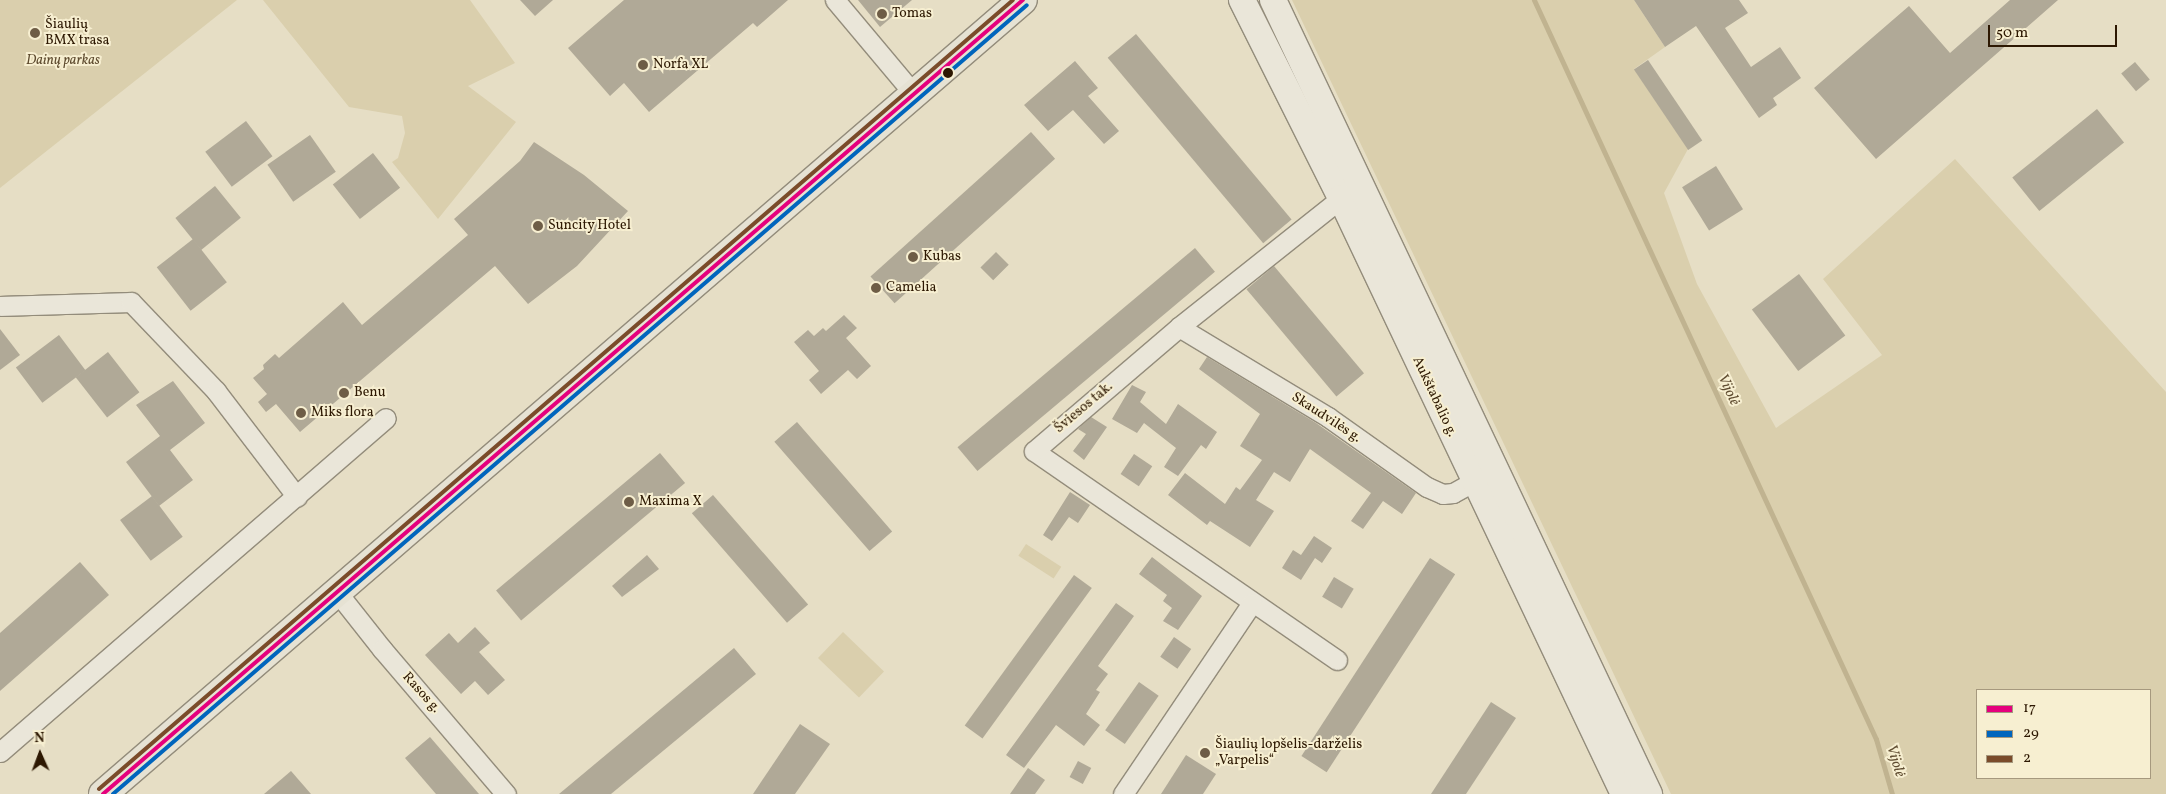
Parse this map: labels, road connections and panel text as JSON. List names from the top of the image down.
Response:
{
  "streets": {
    "main road": ["Aukštabalio g."],
    "street": ["Šviesos tak.", "Skaudvilės g.", "Rasos g."]
  },
  "crossings": [
    ["Aukštabalio g.", "Šviesos tak."],
    ["Aukštabalio g.", "Skaudvilės g."],
    ["Šviesos tak.", "Skaudvilės g."]
  ],
  "water": ["Vijolė"],
  "parks": ["Dainų parkas"],
  "places": [
    "Tomas",
    "Šiaulių BMX trasa",
    "Norfa XL",
    "Suncity Hotel",
    "Kubas",
    "Camelia",
    "Benu",
    "Miks flora",
    "Maxima X",
    "Šiaulių lopšelis-darželis „Varpelis“"
  ],
  "lines": ["transit line 17", "transit line 2", "transit line 29"],
  "legend": ["17", "29", "2"],
  "scale_bar": "50 m",
  "north": "top"
}
